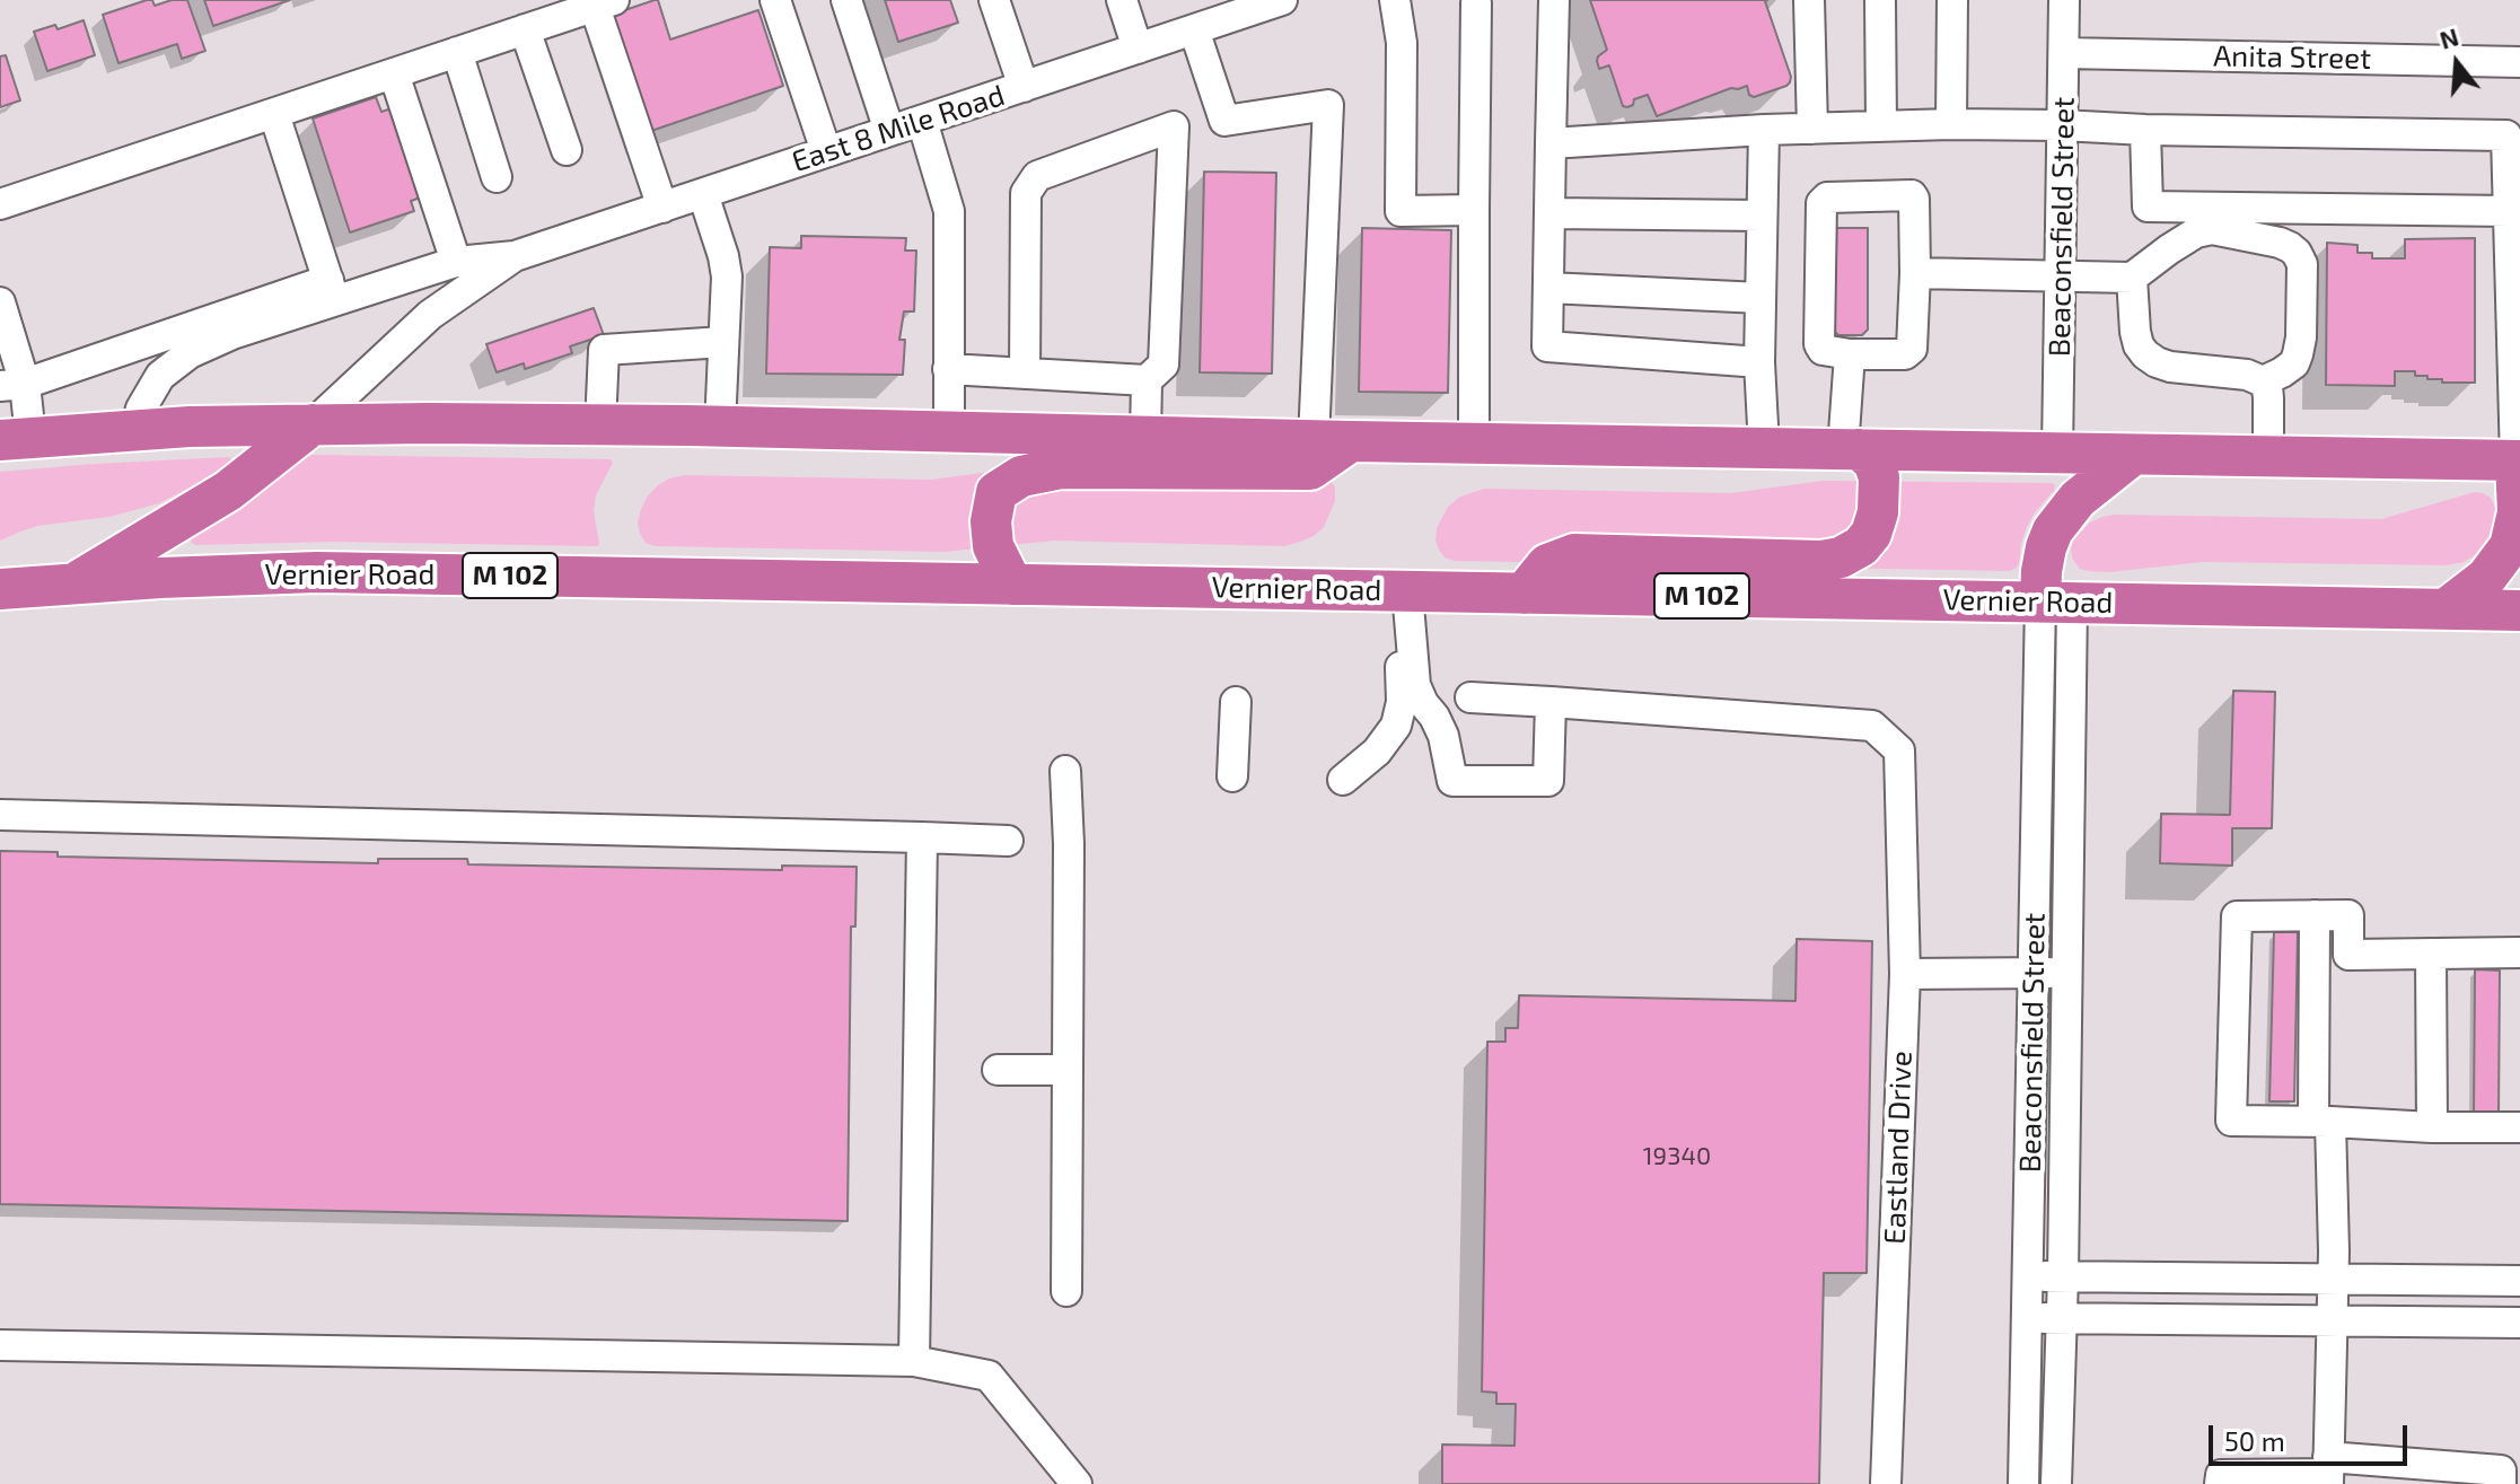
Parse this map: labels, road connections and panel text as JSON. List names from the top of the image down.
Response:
{
  "streets": {
    "highway": ["Vernier Road", "M 102"],
    "street": [
      "Anita Street",
      "East 8 Mile Road",
      "Beaconsfield Street",
      "Eastland Drive"
    ]
  },
  "crossings": [
    ["Anita Street", "Beaconsfield Street"],
    ["Beaconsfield Street", "Vernier Road"],
    ["Vernier Road", "M 102"]
  ],
  "house_numbers": ["19340"],
  "scale_bar": "50 m",
  "north": "top"
}
